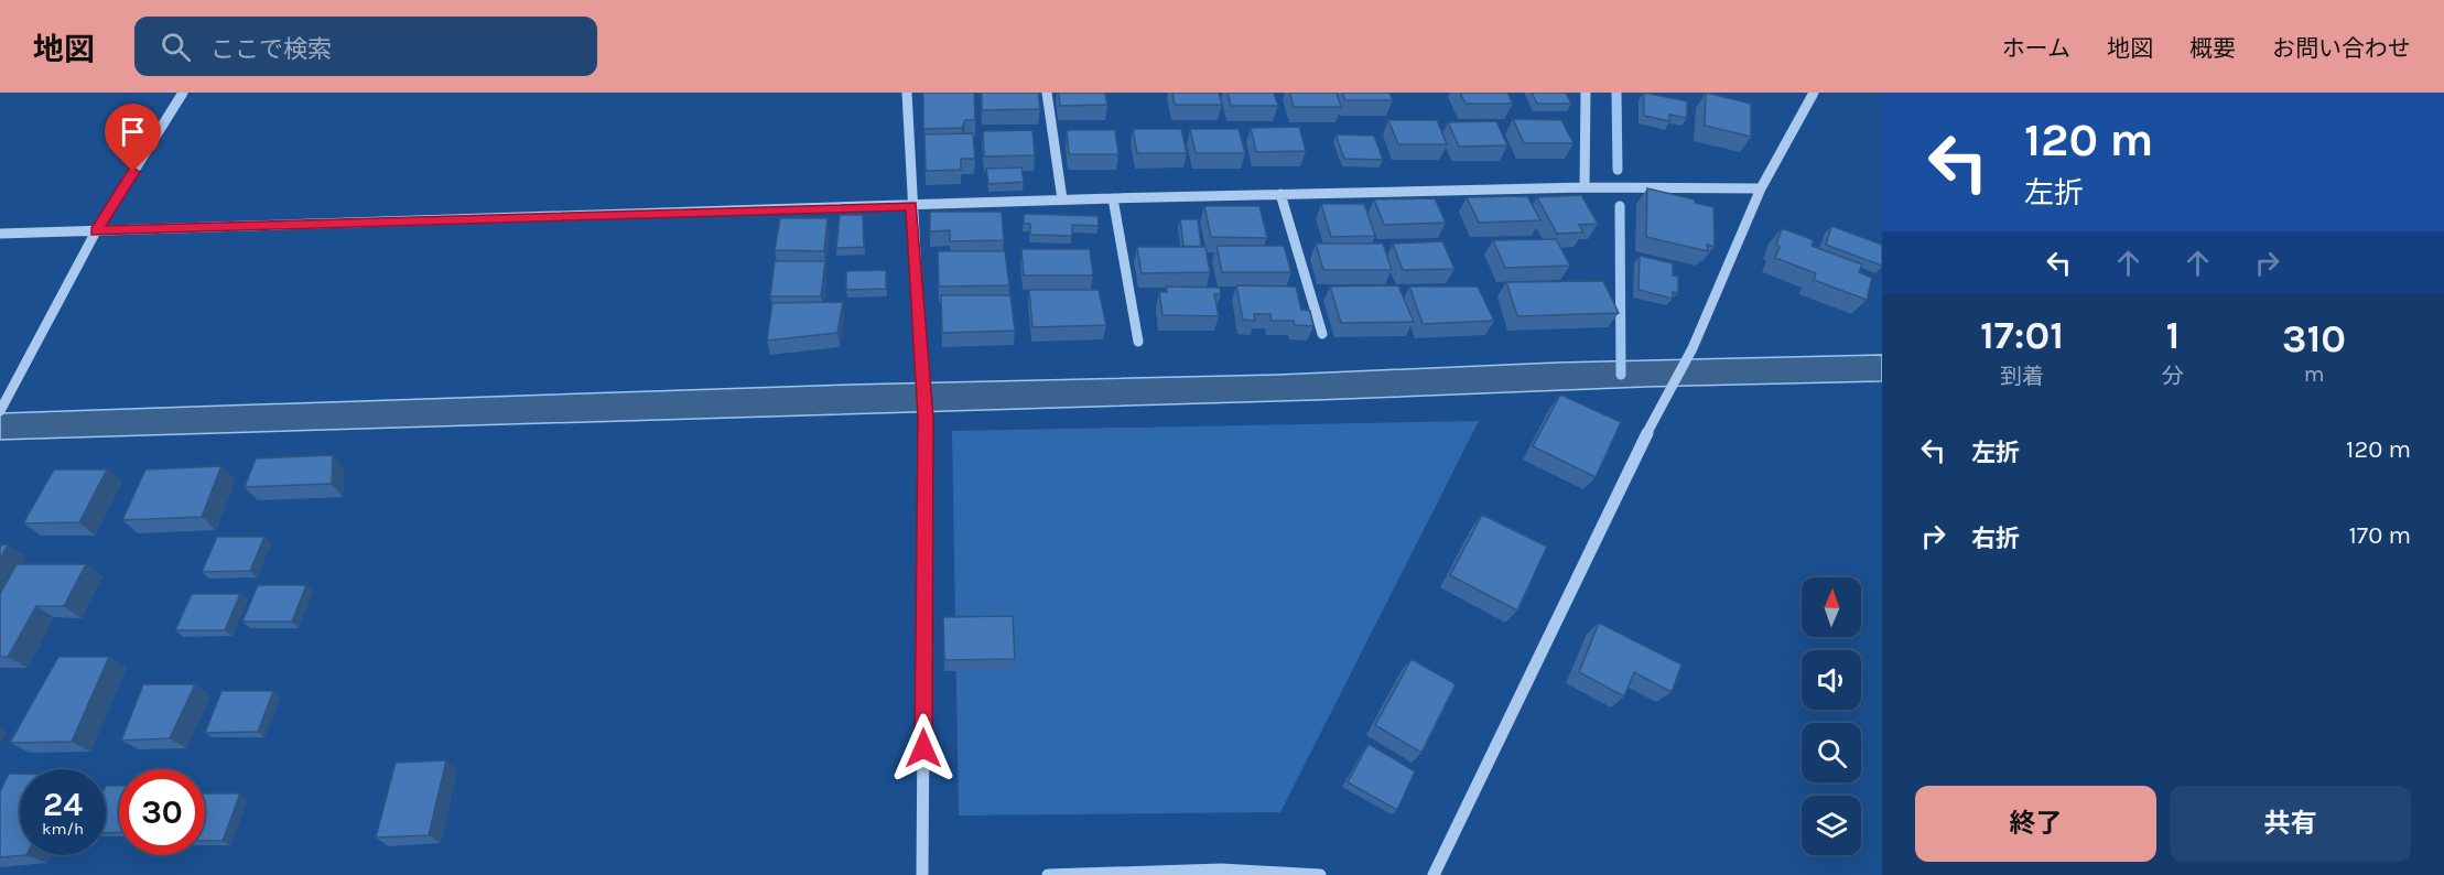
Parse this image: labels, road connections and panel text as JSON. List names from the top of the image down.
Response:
{
  "north": "top",
  "page": {
    "header": "地図",
    "search": "ここで検索",
    "nav": [
      "ホーム",
      "地図",
      "概要",
      "お問い合わせ"
    ],
    "turn": ["120 m", "左折"],
    "eta": [
      "17:01",
      "到着",
      "1",
      "分",
      "310",
      "m"
    ],
    "list": [
      {
        "name": "左折",
        "value": "120 m"
      },
      {
        "name": "右折",
        "value": "170 m"
      }
    ],
    "speed": "24 km/h",
    "limit": "30",
    "buttons": ["終了", "共有"]
  }
}
